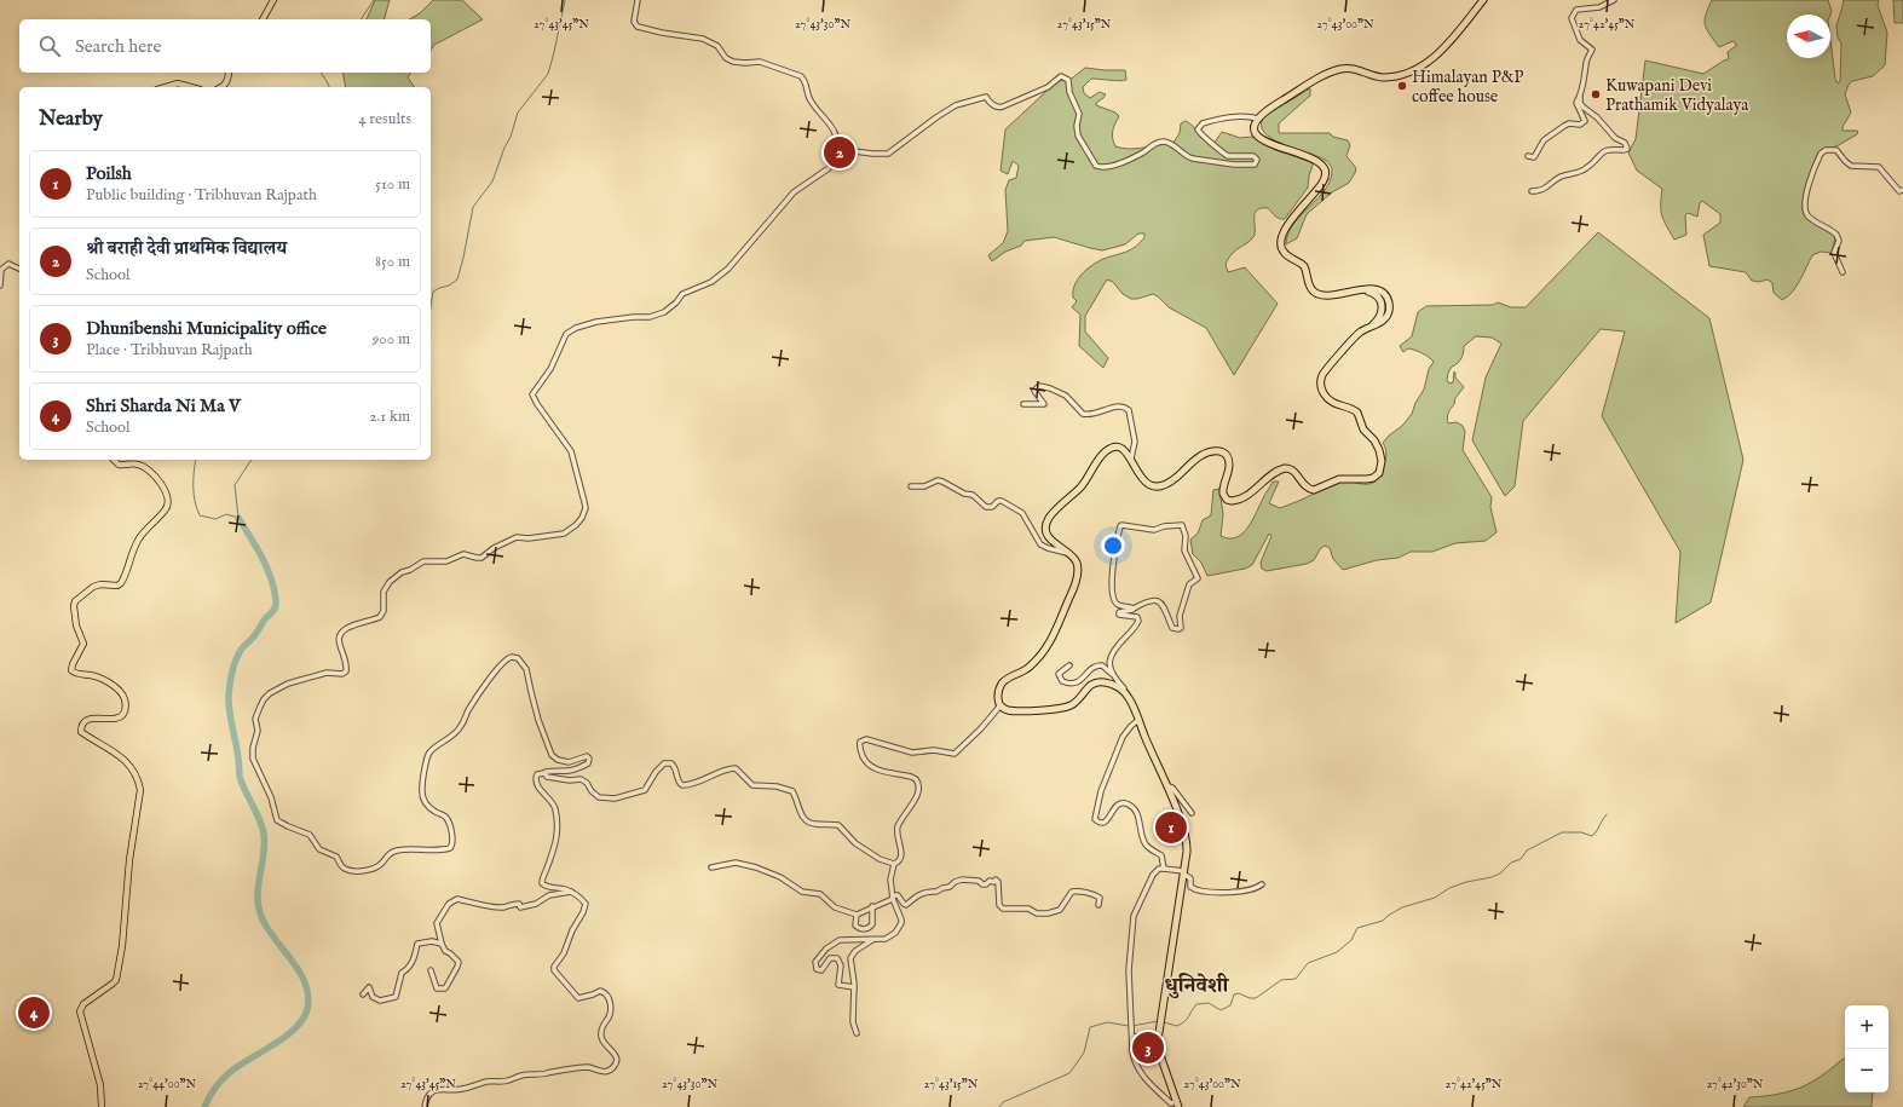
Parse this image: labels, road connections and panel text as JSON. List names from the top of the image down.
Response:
{
  "districts": ["धुनिवेशी"],
  "places": ["Himalayan P&P coffee house", "Kuwapani Devi Prathamik Vidyalaya"],
  "north": "left",
  "page": {
    "search": "Search here",
    "heading": ["Nearby", "4 results"],
    "pins": [
      "2",
      "1",
      "4",
      "3"
    ],
    "list": [
      {
        "mark": "1",
        "name": "Poilsh",
        "note": "Public building · Tribhuvan Rajpath",
        "value": "510 m"
      },
      {
        "mark": "2",
        "name": "श्री बराही देवी प्राथमिक विद्यालय",
        "note": "School",
        "value": "850 m"
      },
      {
        "mark": "3",
        "name": "Dhunibenshi Municipality office",
        "note": "Place · Tribhuvan Rajpath",
        "value": "900 m"
      },
      {
        "mark": "4",
        "name": "Shri Sharda Ni Ma V",
        "note": "School",
        "value": "2.1 km"
      }
    ],
    "map_buttons": ["+", "−"]
  },
  "coordinates": [
    "27°43'30\"N",
    "27°43'00\"N",
    "27°42'45\"N",
    "27°43'45\"N",
    "27°43'15\"N",
    "27°44'00\"N",
    "27°42'30\"N"
  ]
}
